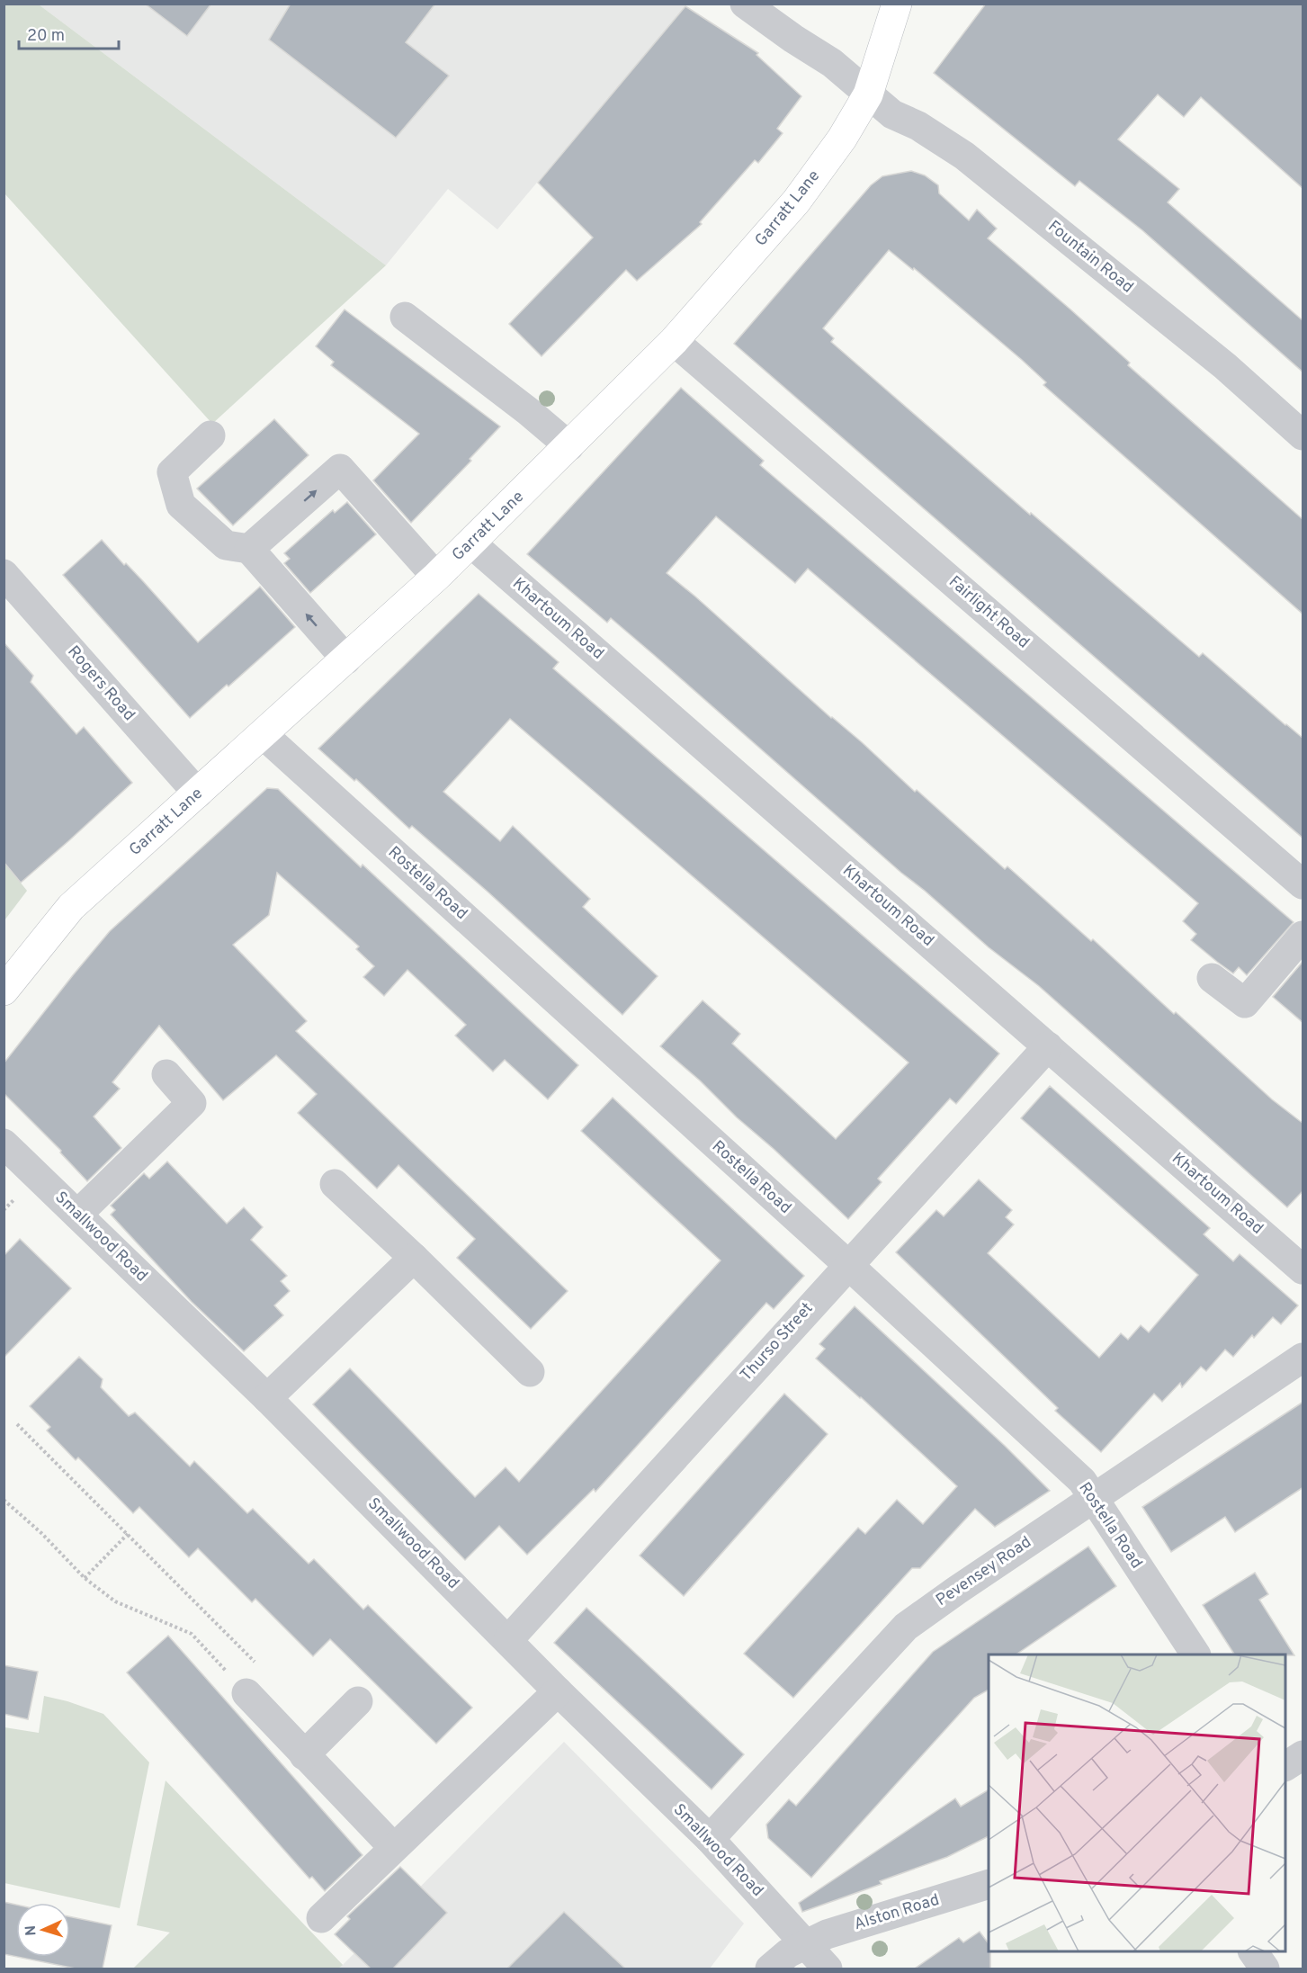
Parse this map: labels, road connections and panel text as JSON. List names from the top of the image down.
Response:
{
  "streets": {
    "main road": ["Garratt Lane"],
    "street": [
      "Fountain Road",
      "Fairlight Road",
      "Khartoum Road",
      "Rogers Road",
      "Rostella Road",
      "Smallwood Road",
      "Thurso Street",
      "Pevensey Road",
      "Alston Road"
    ]
  },
  "crossings": [
    ["Garratt Lane", "Fountain Road"],
    ["Garratt Lane", "Fairlight Road"],
    ["Garratt Lane", "Khartoum Road"],
    ["Garratt Lane", "Rogers Road"],
    ["Garratt Lane", "Rostella Road"],
    ["Khartoum Road", "Thurso Street"],
    ["Rostella Road", "Thurso Street"],
    ["Rostella Road", "Pevensey Road"],
    ["Smallwood Road", "Thurso Street"],
    ["Smallwood Road", "Pevensey Road"],
    ["Smallwood Road", "Alston Road"]
  ],
  "scale_bar": "20 m",
  "north": "left"
}
